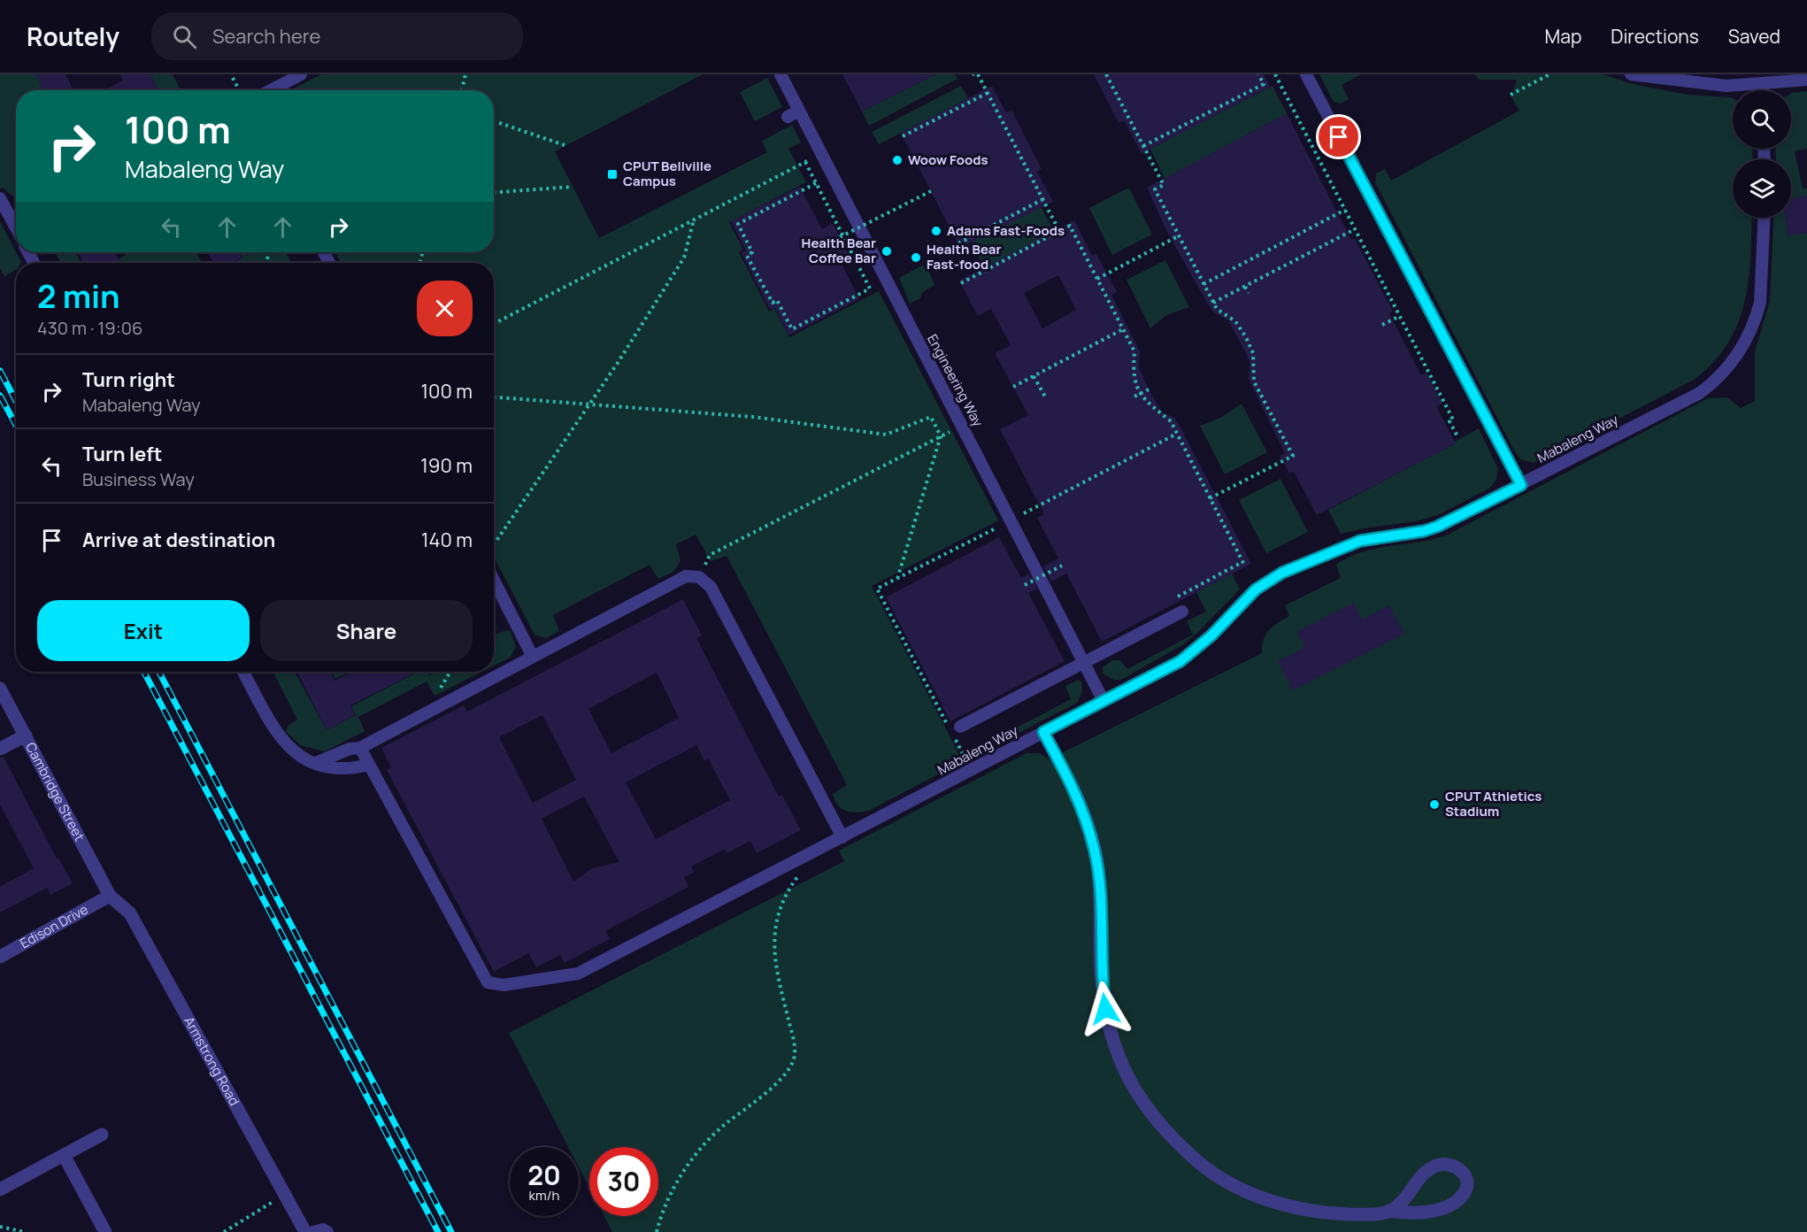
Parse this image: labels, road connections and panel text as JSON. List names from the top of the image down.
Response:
{
  "streets": {
    "street": ["Cambridge Street", "Edison Drive", "Armstrong Road"],
    "lane": ["Engineering Way", "Mabaleng Way"]
  },
  "crossings": [
    ["Engineering Way", "Mabaleng Way"],
    ["Cambridge Street", "Edison Drive"],
    ["Cambridge Street", "Armstrong Road"],
    ["Edison Drive", "Armstrong Road"]
  ],
  "places": {
    "other": [
      "Woow Foods",
      "Adams Fast-Foods",
      "Health Bear Coffee Bar",
      "Health Bear Fast-food",
      "CPUT Athletics Stadium"
    ],
    "transit": ["CPUT Bellville Campus"]
  },
  "page": {
    "header": "Routely",
    "search": "Search here",
    "nav": ["Map", "Directions", "Saved"],
    "turn": ["100 m", "Mabaleng Way"],
    "heading": ["2 min", "430 m · 19:06"],
    "list": [
      {
        "name": "Turn right",
        "note": "Mabaleng Way",
        "value": "100 m"
      },
      {
        "name": "Turn left",
        "note": "Business Way",
        "value": "190 m"
      },
      {
        "name": "Arrive at destination",
        "value": "140 m"
      }
    ],
    "buttons": ["Exit", "Share"],
    "speed": "20 km/h",
    "limit": "30"
  }
}
